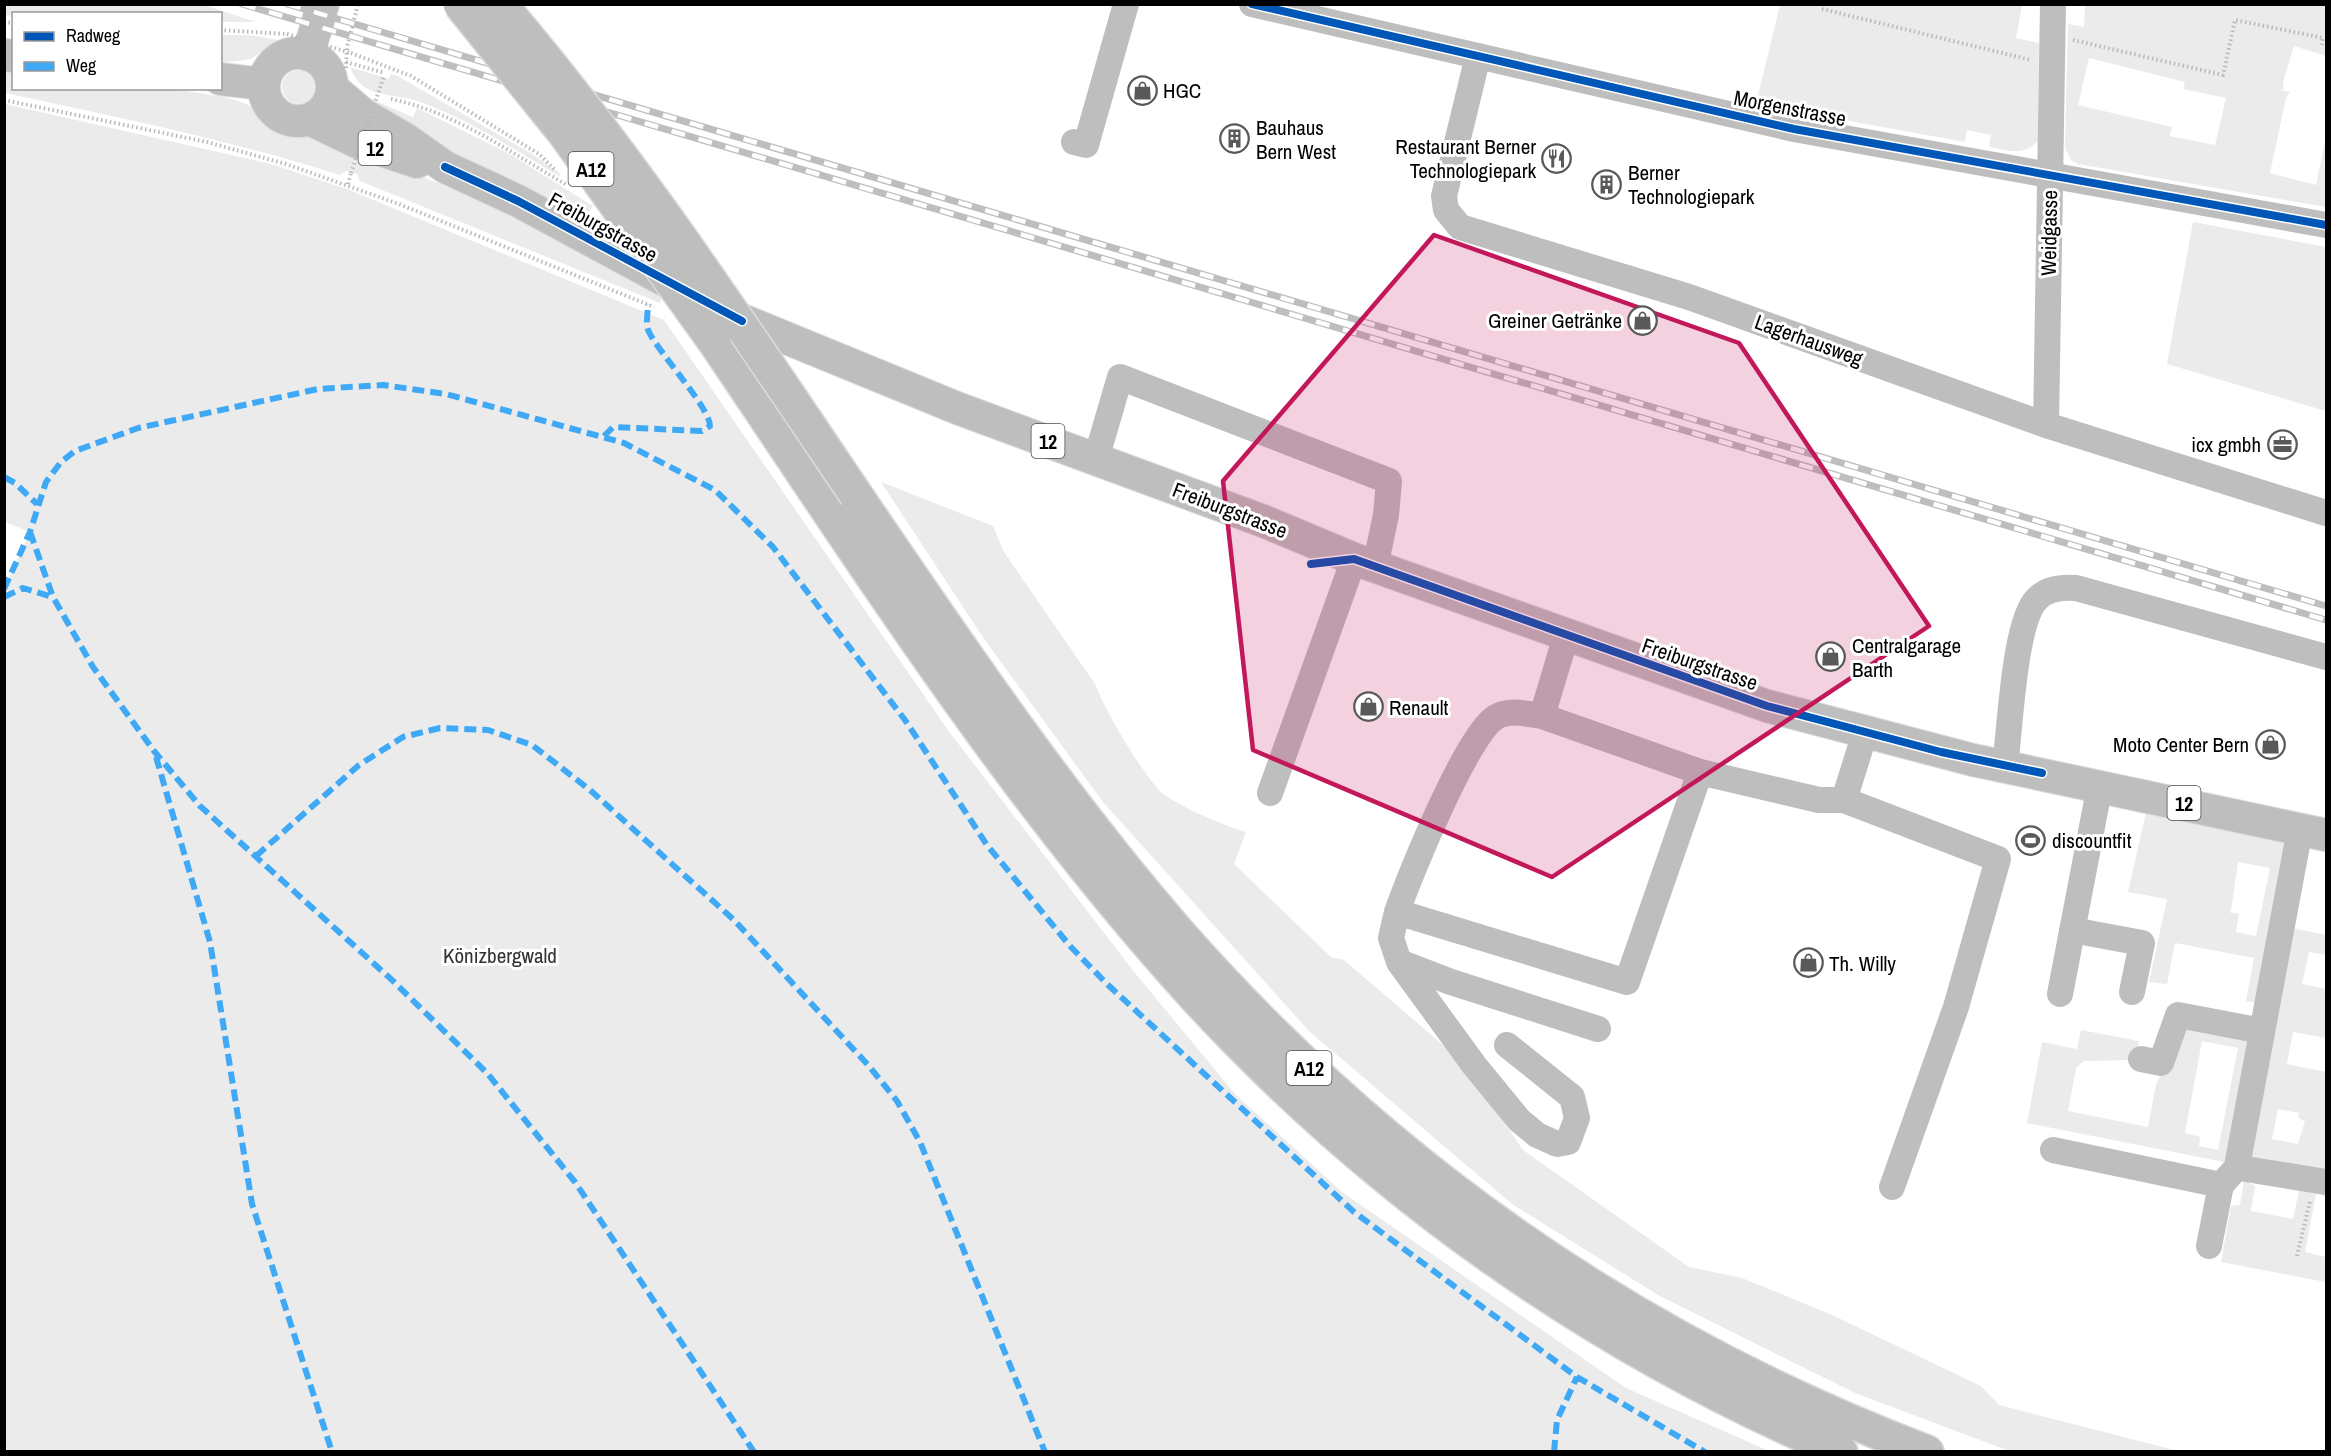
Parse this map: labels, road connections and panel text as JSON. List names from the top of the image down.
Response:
{
  "streets": {
    "highway": ["A12"],
    "main road": ["12", "Freiburgstrasse"],
    "street": ["Morgenstrasse", "Weidgasse", "Lagerhausweg"]
  },
  "crossings": [
    ["Morgenstrasse", "Weidgasse"],
    ["Morgenstrasse", "Lagerhausweg"],
    ["12", "Freiburgstrasse"],
    ["Weidgasse", "Lagerhausweg"]
  ],
  "parks": ["Könizbergwald"],
  "places": {
    "shop": [
      "HGC",
      "Greiner Getränke",
      "Centralgarage Barth",
      "Renault",
      "Moto Center Bern",
      "Th. Willy"
    ],
    "building": ["Bauhaus Bern West", "Berner Technologiepark"],
    "restaurant": ["Restaurant Berner Technologiepark"],
    "office": ["icx gmbh"],
    "sports": ["discountfit"]
  },
  "legend": ["Radweg", "Weg"]
}
